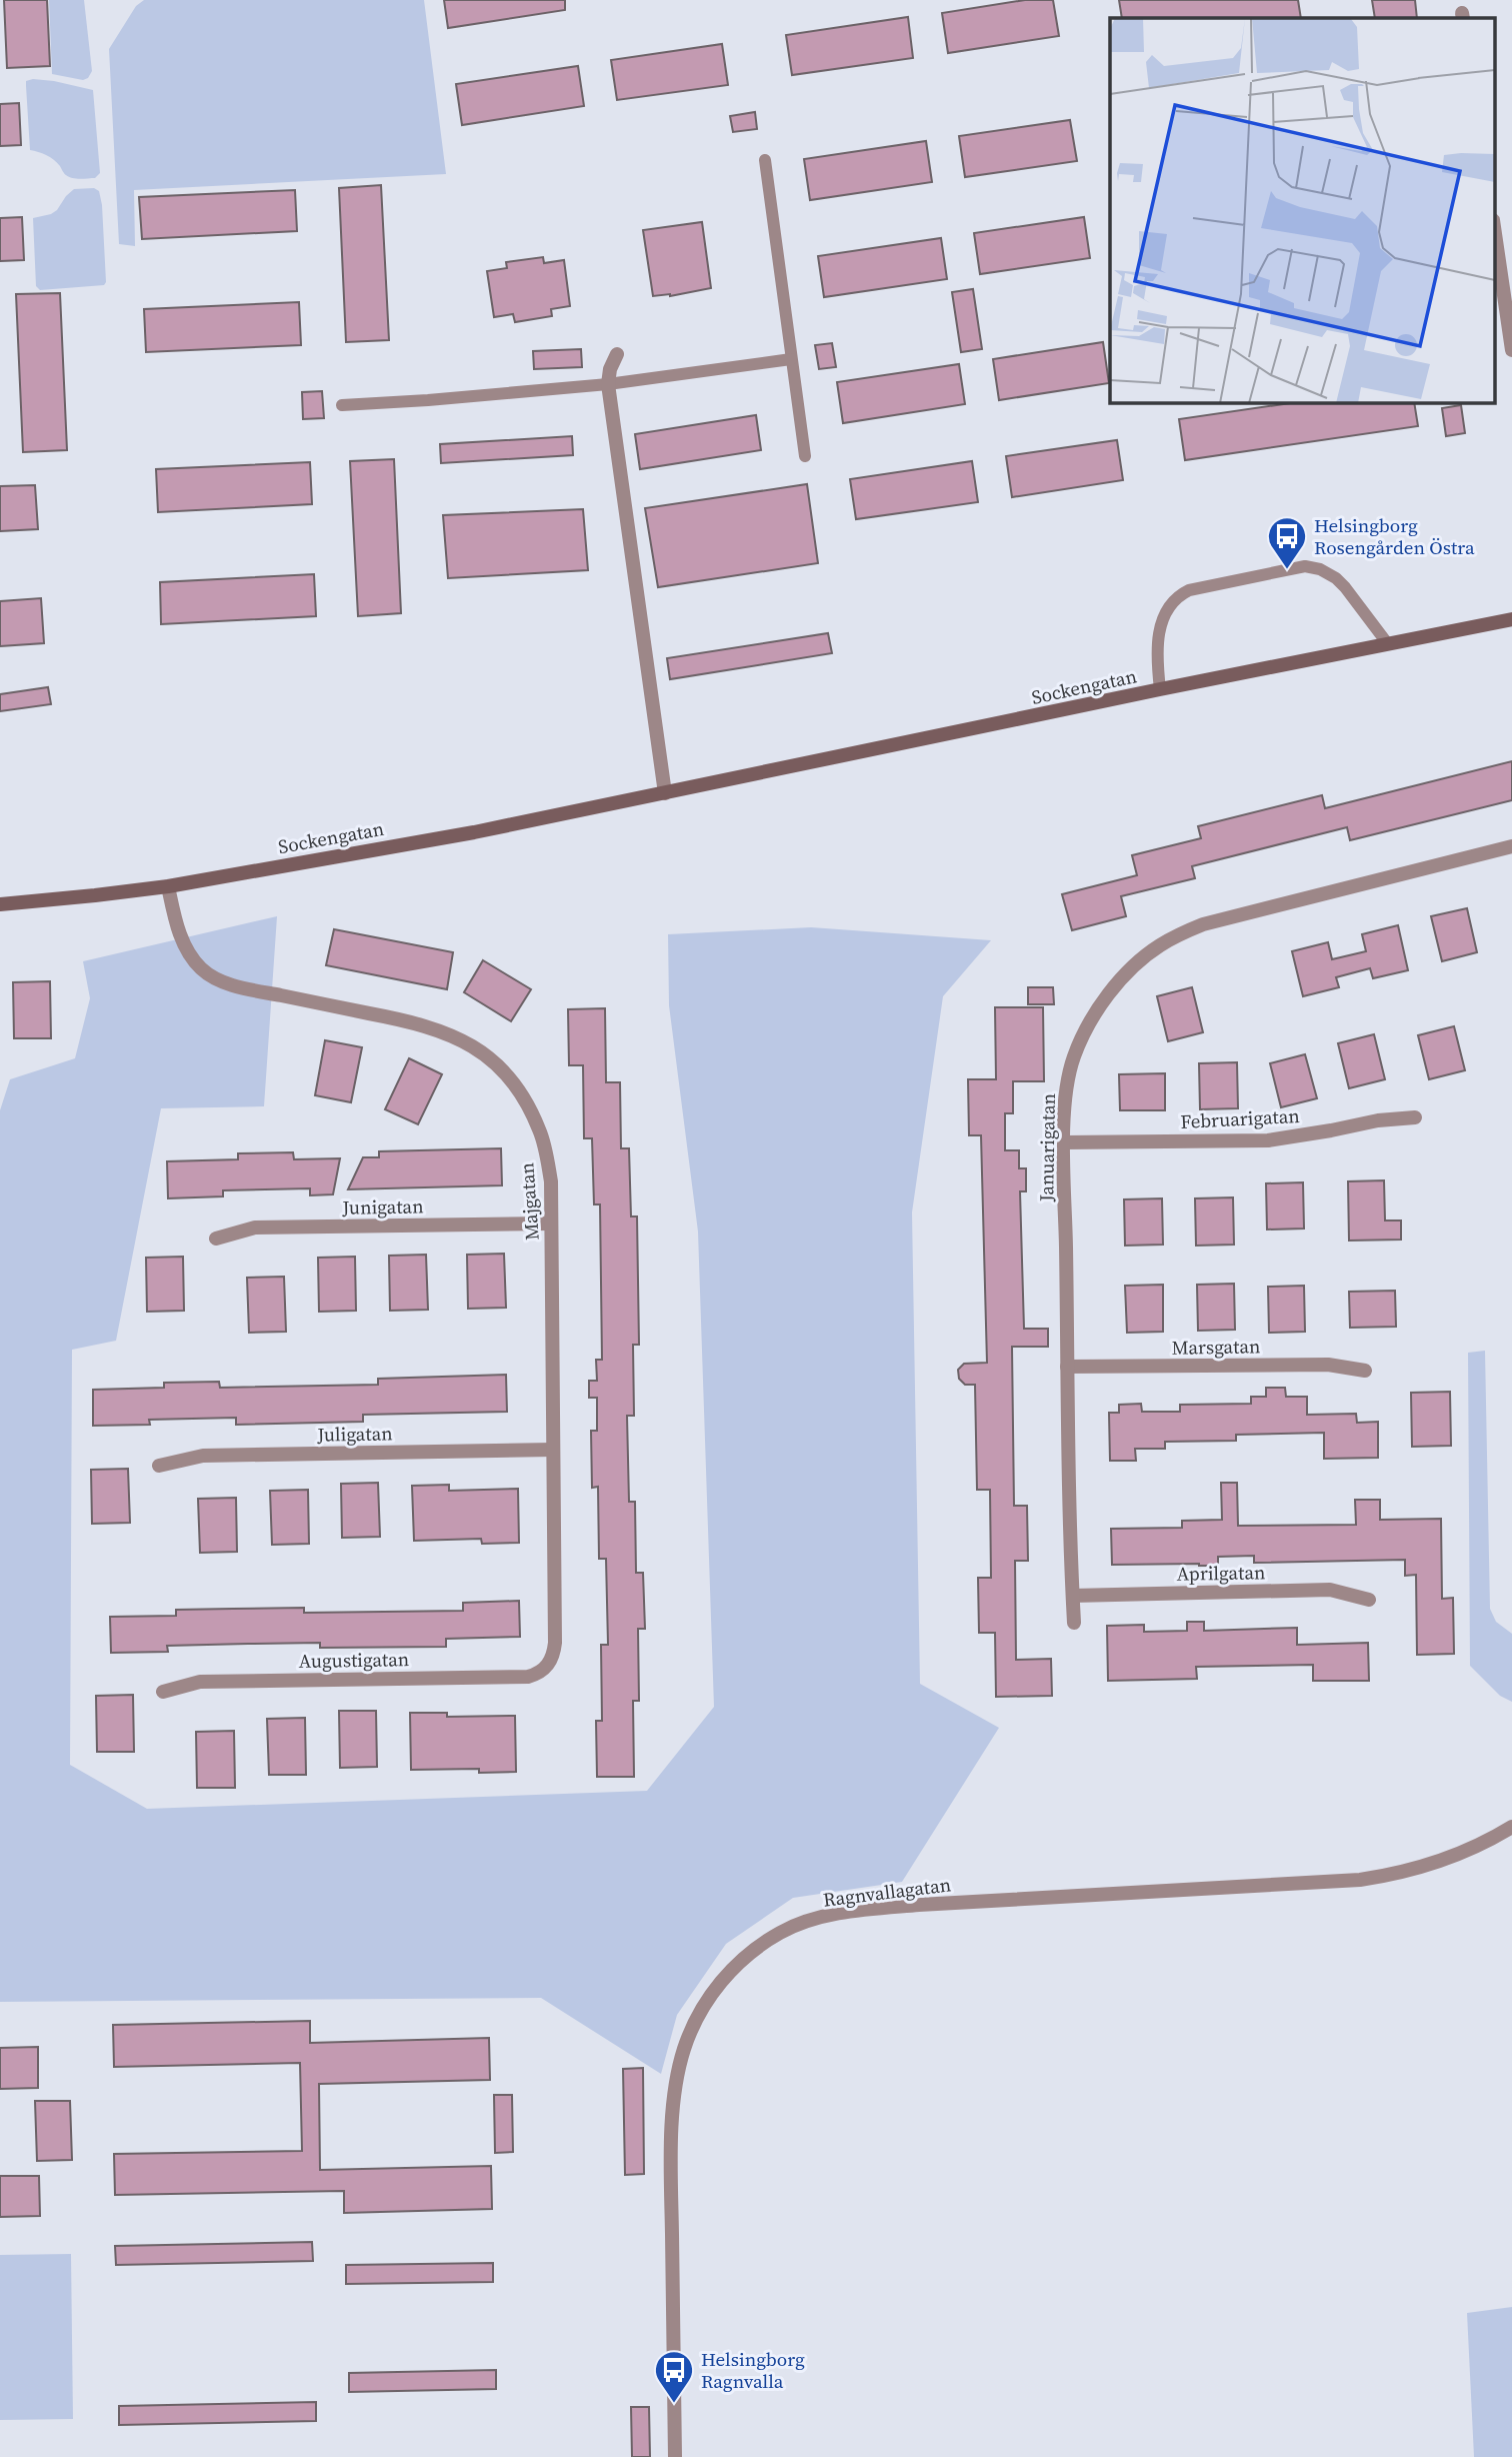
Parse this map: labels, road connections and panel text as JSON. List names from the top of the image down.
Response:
{
  "streets": {
    "street": [
      "Sockengatan",
      "Februarigatan",
      "Januarigatan",
      "Majgatan",
      "Junigatan",
      "Marsgatan",
      "Juligatan",
      "Aprilgatan",
      "Augustigatan",
      "Ragnvallagatan"
    ]
  },
  "crossings": [
    ["Sockengatan", "Majgatan"],
    ["Februarigatan", "Januarigatan"],
    ["Januarigatan", "Marsgatan"],
    ["Januarigatan", "Aprilgatan"],
    ["Majgatan", "Junigatan"],
    ["Majgatan", "Juligatan"],
    ["Majgatan", "Augustigatan"]
  ],
  "places": {
    "bus stop": ["Helsingborg Rosengården Östra", "Helsingborg Ragnvalla"]
  }
}
